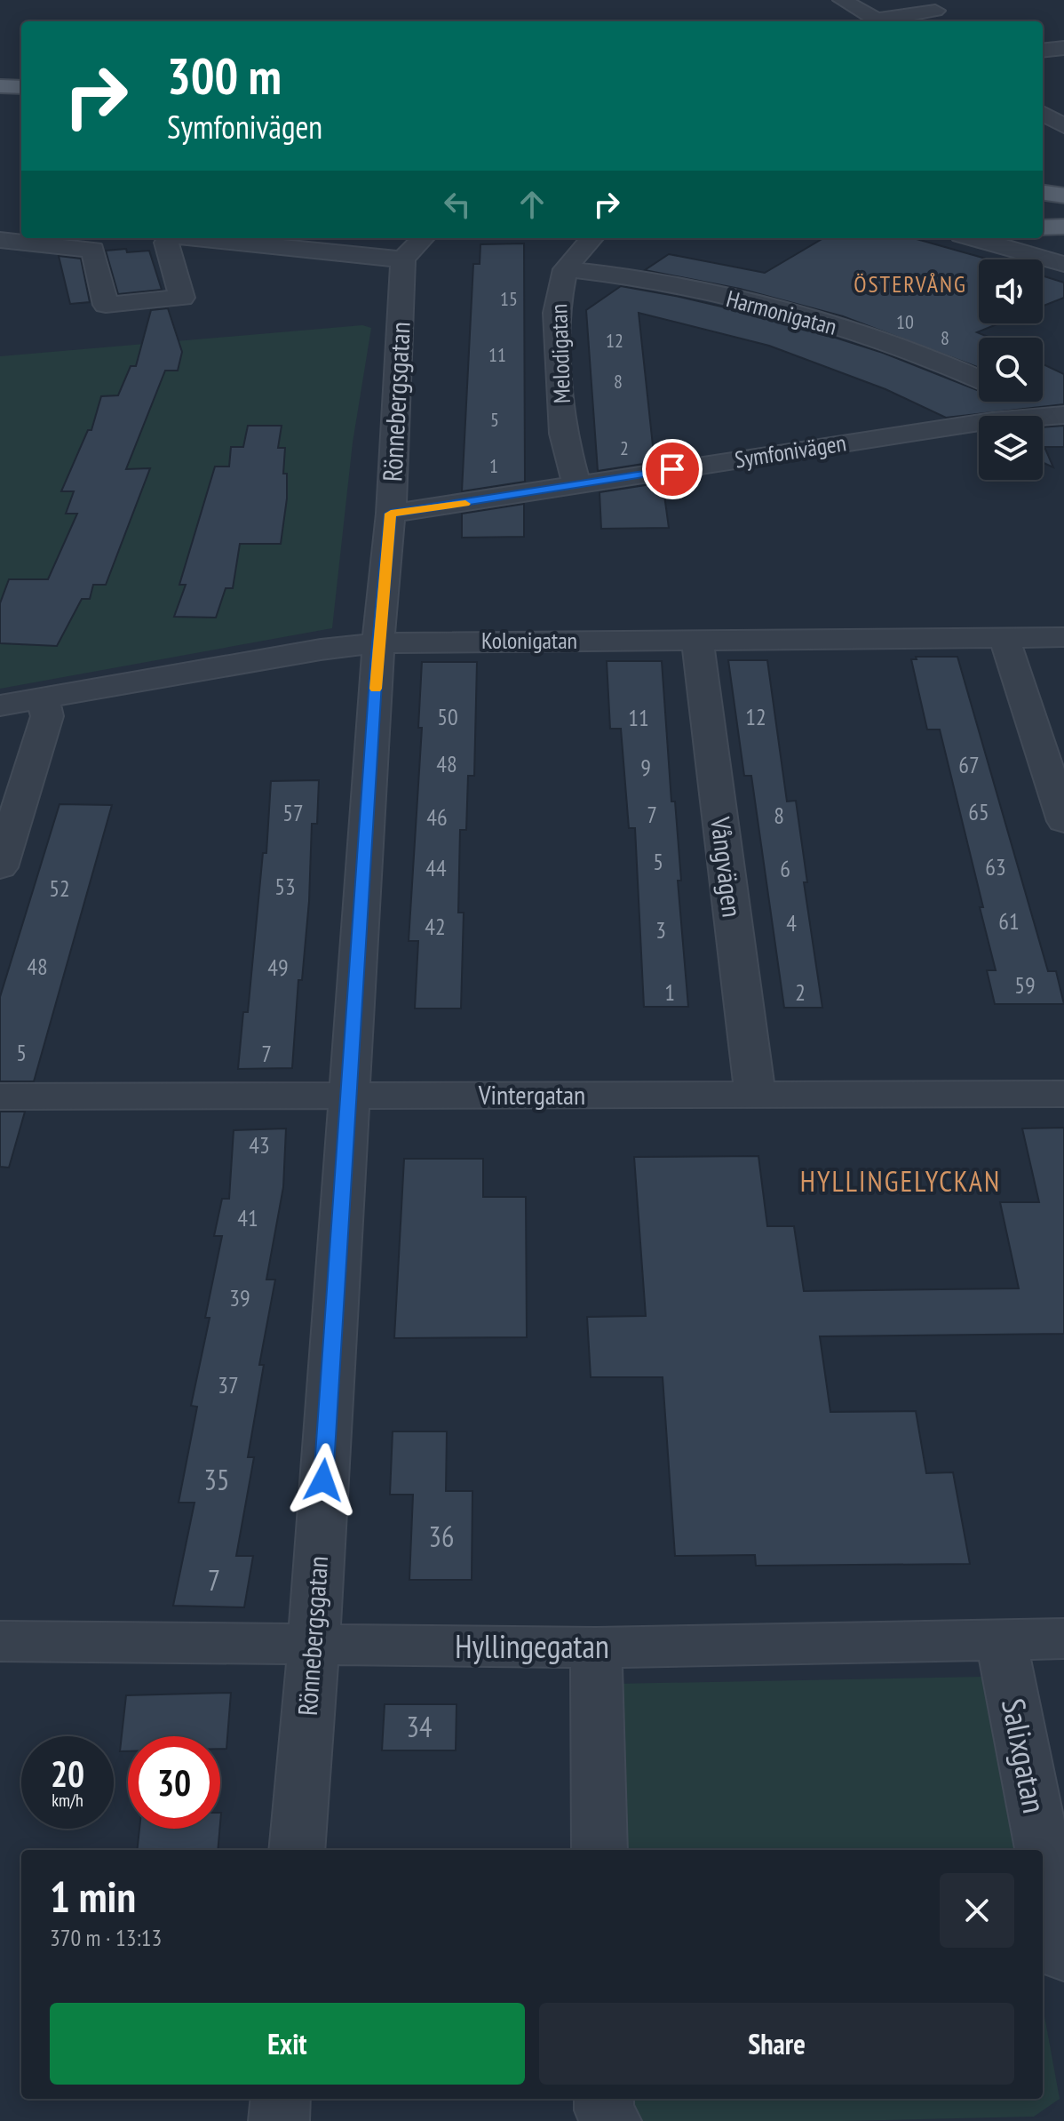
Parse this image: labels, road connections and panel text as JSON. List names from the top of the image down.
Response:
{
  "streets": {
    "street": [
      "Harmonigatan",
      "Melodigatan",
      "Rönnebergsgatan",
      "Symfonivägen",
      "Kolonigatan",
      "Vångvägen",
      "Vintergatan",
      "Hyllingegatan",
      "Salixgatan"
    ]
  },
  "crossings": [
    ["Harmonigatan", "Melodigatan"],
    ["Melodigatan", "Symfonivägen"],
    ["Rönnebergsgatan", "Symfonivägen"],
    ["Rönnebergsgatan", "Kolonigatan"],
    ["Rönnebergsgatan", "Vintergatan"],
    ["Rönnebergsgatan", "Hyllingegatan"],
    ["Kolonigatan", "Vångvägen"],
    ["Vångvägen", "Vintergatan"],
    ["Hyllingegatan", "Salixgatan"]
  ],
  "districts": ["ÖSTERVÅNG", "HYLLINGELYCKAN"],
  "house_numbers": [
    "15",
    "10",
    "8",
    "12",
    "11",
    "8",
    "5",
    "2",
    "1",
    "50",
    "12",
    "11",
    "48",
    "67",
    "9",
    "65",
    "57",
    "7",
    "8",
    "46",
    "5",
    "63",
    "44",
    "6",
    "53",
    "52",
    "61",
    "4",
    "42",
    "3",
    "48",
    "49",
    "59",
    "1",
    "2",
    "5",
    "7",
    "43",
    "41",
    "39",
    "37",
    "35",
    "36",
    "7",
    "34"
  ],
  "page": {
    "turn": ["300 m", "Symfonivägen"],
    "speed": "20 km/h",
    "limit": "30",
    "heading": ["1 min", "370 m · 13:13"],
    "buttons": ["Exit", "Share"]
  }
}
